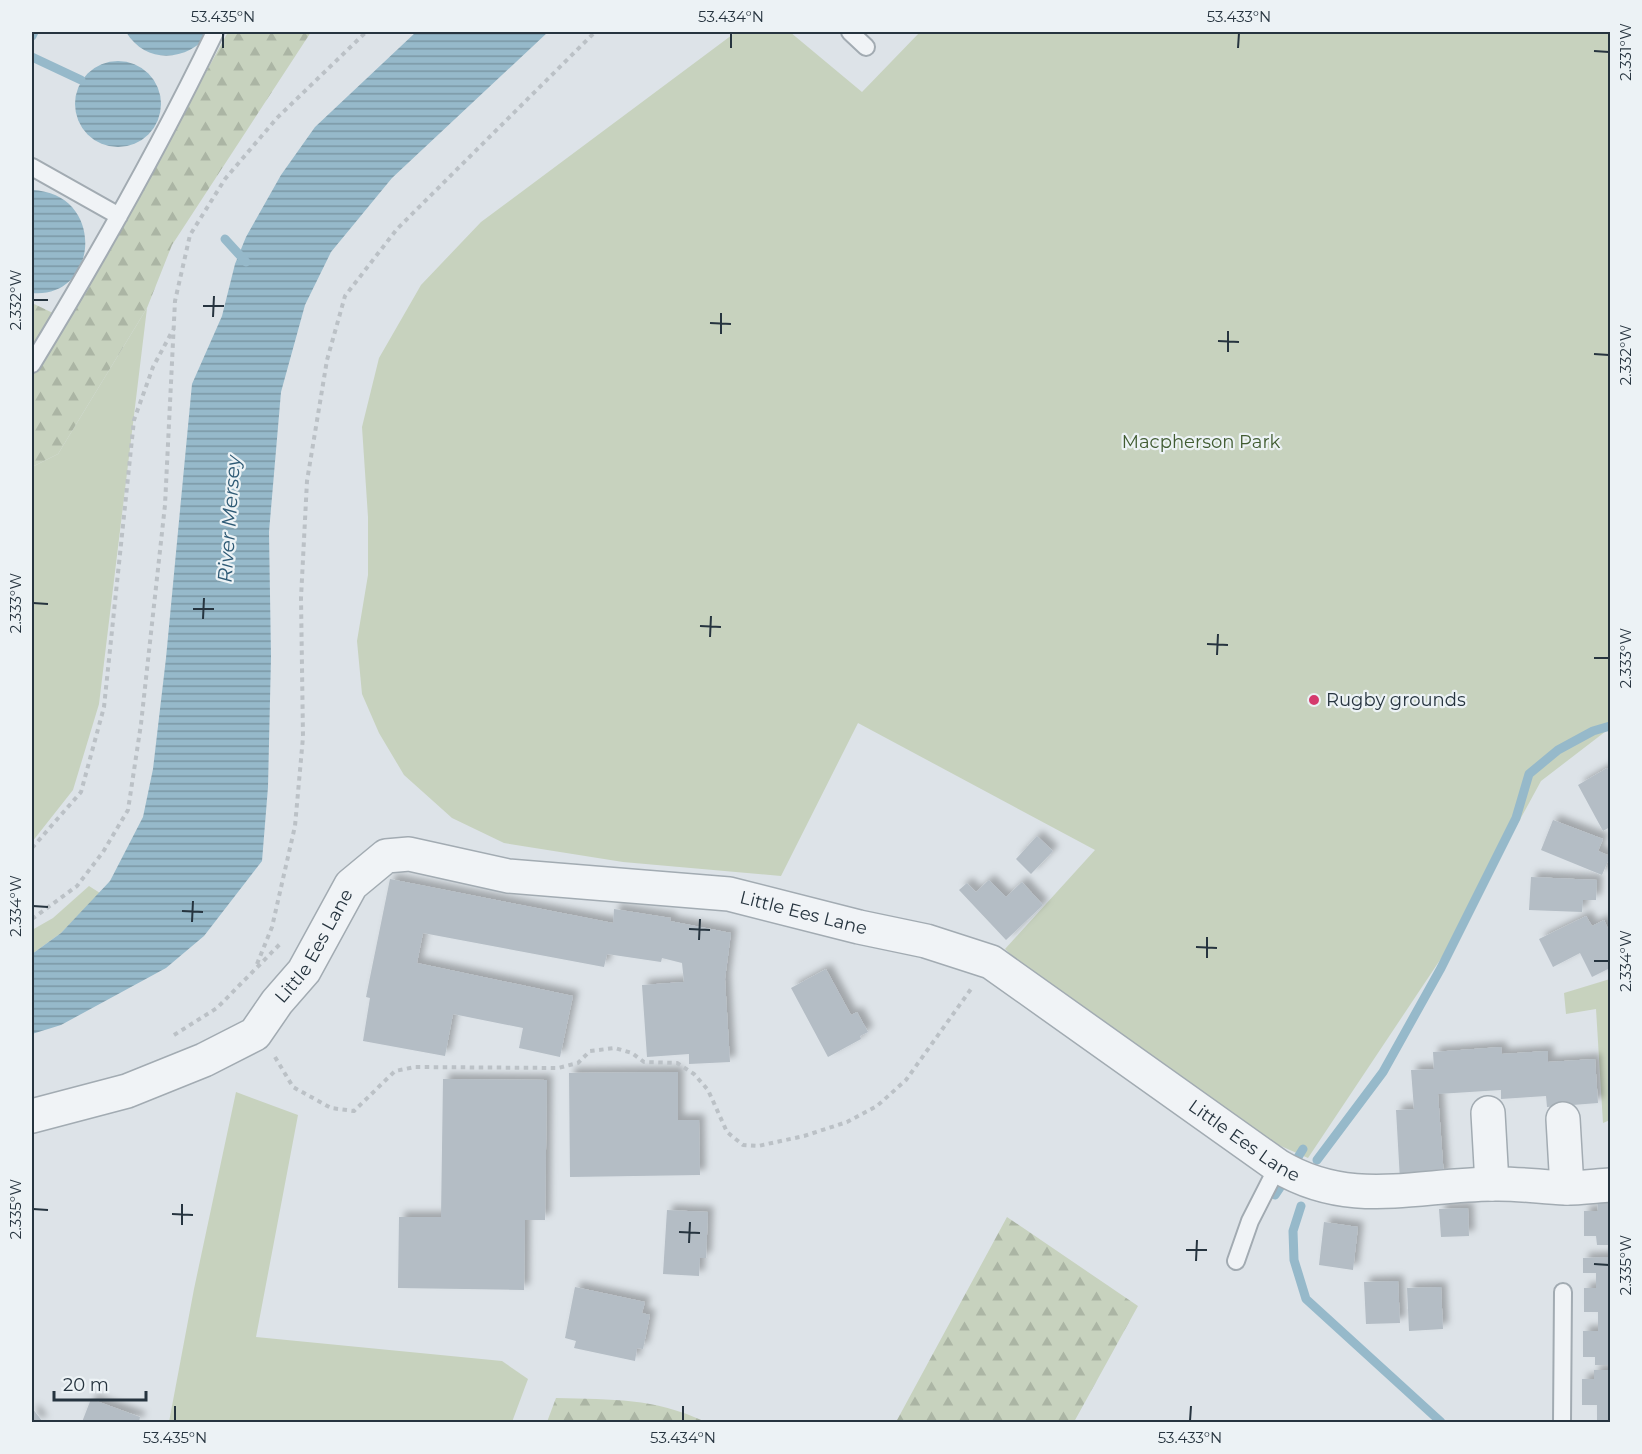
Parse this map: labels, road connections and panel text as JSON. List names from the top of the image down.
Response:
{
  "streets": {
    "street": ["Little Ees Lane"]
  },
  "water": ["River Mersey"],
  "parks": ["Macpherson Park"],
  "places": ["Rugby grounds"],
  "scale_bar": "20 m",
  "coordinates": [
    "53.435°N",
    "53.434°N",
    "53.433°N",
    "2.331°W",
    "2.332°W",
    "2.333°W",
    "2.334°W",
    "2.335°W"
  ]
}
